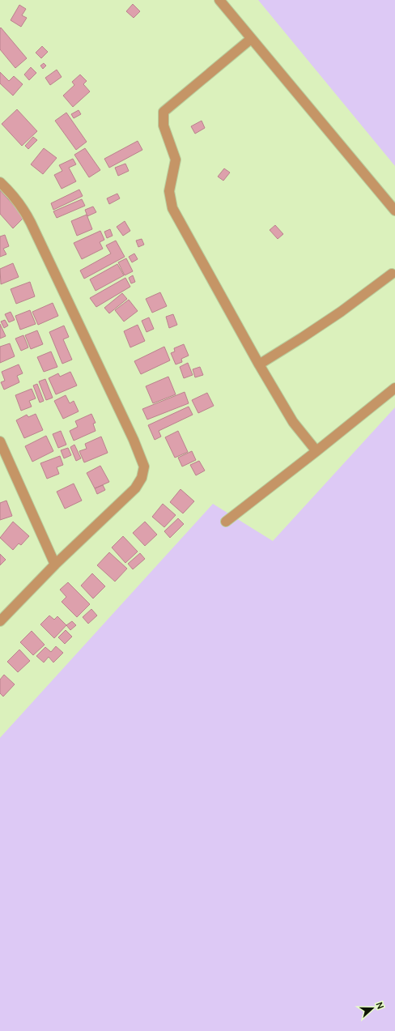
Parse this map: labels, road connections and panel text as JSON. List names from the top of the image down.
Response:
{
  "north": "right"
}
